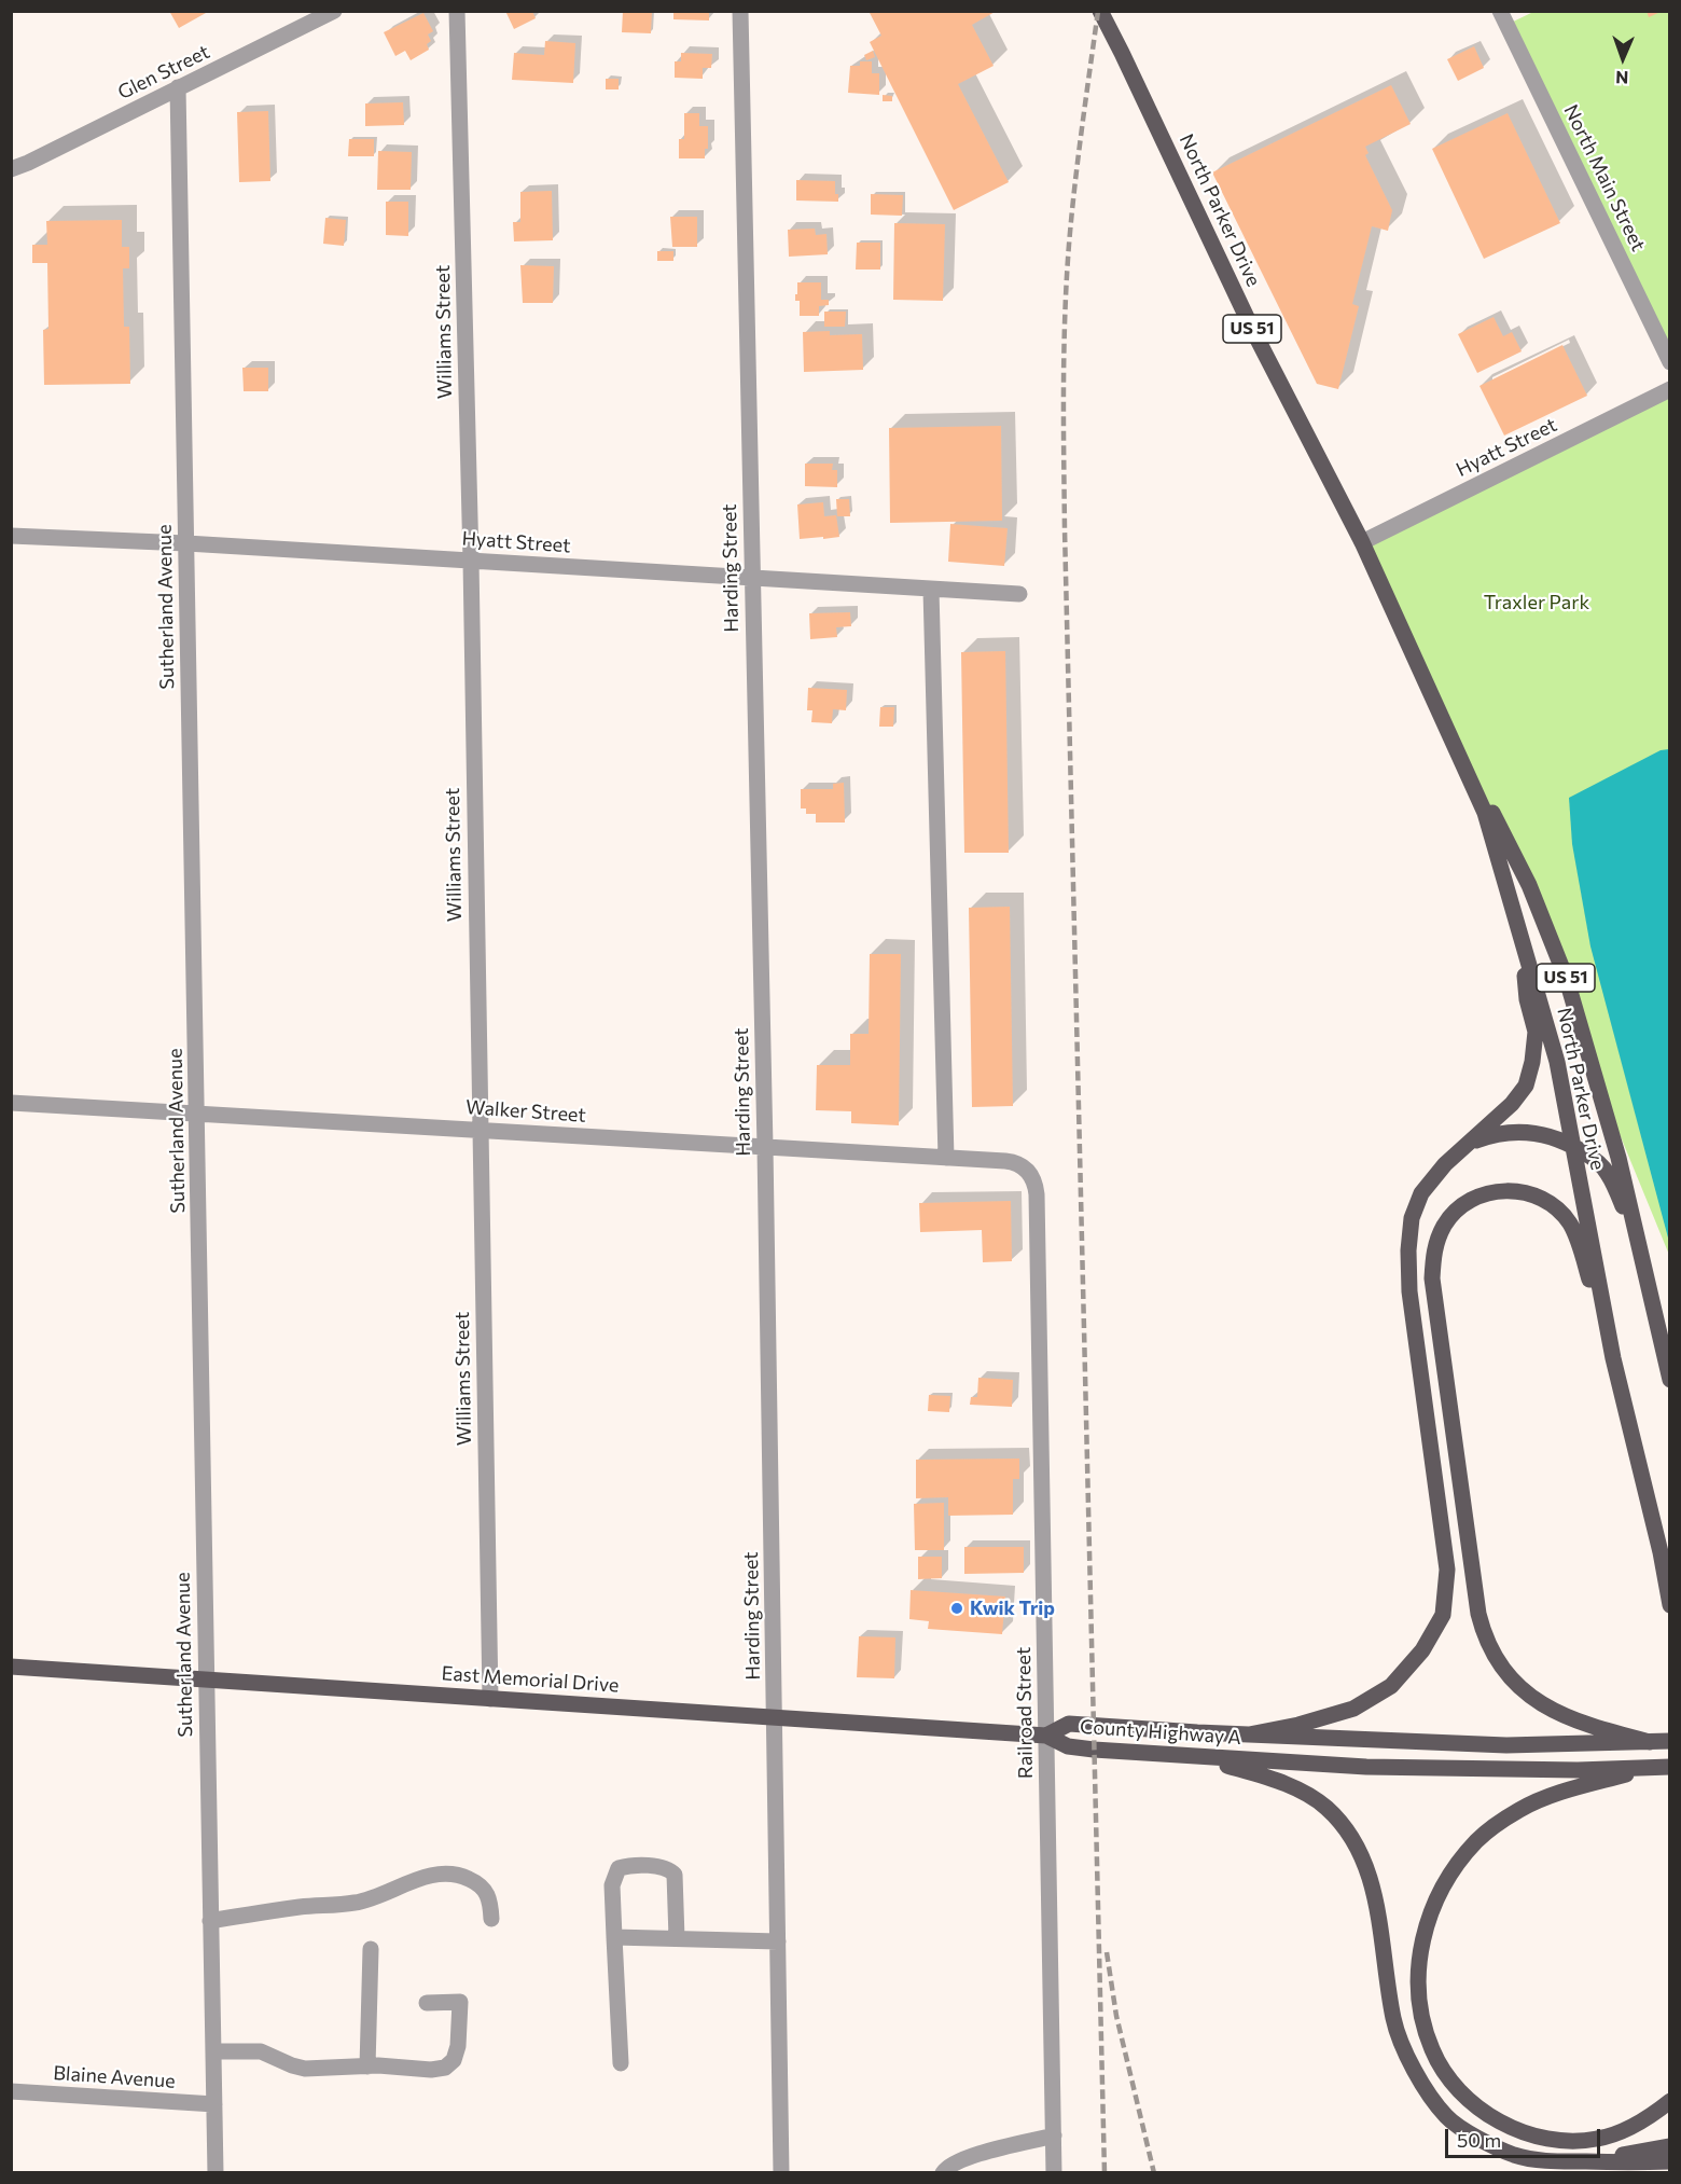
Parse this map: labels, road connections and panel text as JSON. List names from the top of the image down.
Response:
{
  "streets": {
    "main road": [
      "North Parker Drive",
      "US 51",
      "East Memorial Drive",
      "County Highway A"
    ],
    "street": [
      "Glen Street",
      "North Main Street",
      "Williams Street",
      "Hyatt Street",
      "Harding Street",
      "Sutherland Avenue",
      "Walker Street",
      "Railroad Street",
      "Blaine Avenue"
    ]
  },
  "crossings": [
    ["Glen Street", "Sutherland Avenue"],
    ["North Parker Drive", "Hyatt Street"],
    ["Williams Street", "Hyatt Street"],
    ["Williams Street", "Walker Street"],
    ["Williams Street", "East Memorial Drive"],
    ["Hyatt Street", "Harding Street"],
    ["Hyatt Street", "Sutherland Avenue"],
    ["Harding Street", "Walker Street"],
    ["Harding Street", "East Memorial Drive"],
    ["Sutherland Avenue", "Walker Street"],
    ["Sutherland Avenue", "East Memorial Drive"],
    ["Sutherland Avenue", "Blaine Avenue"],
    ["Walker Street", "Railroad Street"],
    ["East Memorial Drive", "Railroad Street"],
    ["East Memorial Drive", "County Highway A"],
    ["Railroad Street", "County Highway A"]
  ],
  "parks": ["Traxler Park"],
  "places": ["Kwik Trip"],
  "scale_bar": "50 m",
  "north": "bottom"
}
